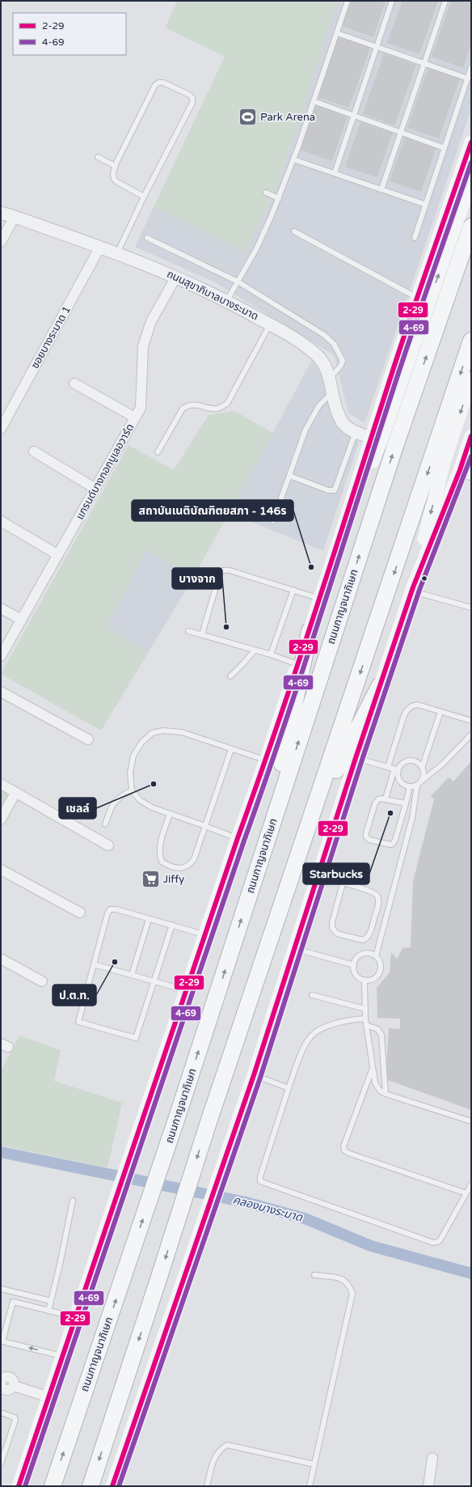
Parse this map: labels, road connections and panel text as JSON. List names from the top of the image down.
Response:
{
  "streets": {
    "highway": ["ถนนกาญจนาภิเษก"],
    "street": ["ถนนสุขาภิบาลบางระมาด", "ซอยบางระมาด 1", "แกรนด์บางกอกบูเลอวาร์ด"]
  },
  "crossings": [
    ["ถนนสุขาภิบาลบางระมาด", "ซอยบางระมาด 1"],
    ["ถนนสุขาภิบาลบางระมาด", "แกรนด์บางกอกบูเลอวาร์ด"]
  ],
  "water": ["คลองบางระมาด"],
  "places": {
    "sports": ["Park Arena"],
    "other": [
      "สถาบันเนติบัณฑิตยสภา - 146ร",
      "บางจาก",
      "เชลล์",
      "Starbucks",
      "ป.ต.ท."
    ],
    "supermarket": ["Jiffy"]
  },
  "lines": ["transit line 2-29", "transit line 4-69"],
  "legend": ["2-29", "4-69"]
}
